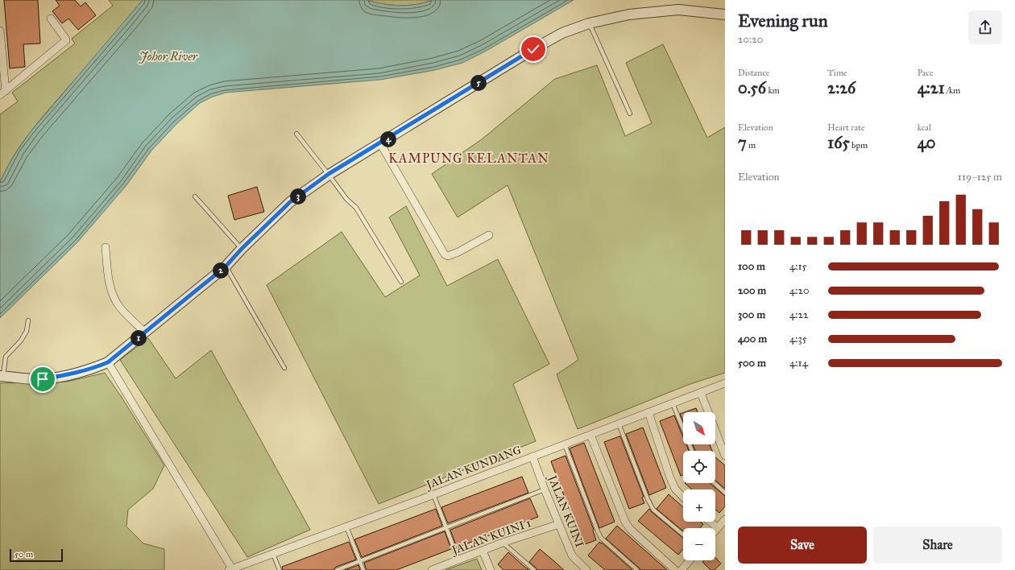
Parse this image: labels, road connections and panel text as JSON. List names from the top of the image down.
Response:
{
  "streets": {
    "street": ["JALAN KUNDANG", "JALAN KUINI", "JALAN KUINI 1"]
  },
  "crossings": [
    ["JALAN KUNDANG", "JALAN KUINI"],
    ["JALAN KUINI", "JALAN KUINI 1"]
  ],
  "districts": ["KAMPUNG KELANTAN"],
  "water": ["Johor River"],
  "scale_bar": "50 m",
  "north": "bottom right",
  "page": {
    "heading": ["Evening run", "20:20"],
    "stats": [
      ["Distance", "0.56 km"],
      ["Time", "2:26"],
      ["Pace", "4:21 /km"],
      ["Elevation", "7 m"],
      ["Heart rate", "165 bpm"],
      ["kcal", "40"]
    ],
    "pins": [
      "5",
      "4",
      "3",
      "2",
      "1"
    ],
    "chart": ["Elevation", "119–125 m"],
    "list": [
      {
        "name": "100 m",
        "note": "4:15"
      },
      {
        "name": "200 m",
        "note": "4:20"
      },
      {
        "name": "300 m",
        "note": "4:22"
      },
      {
        "name": "400 m",
        "note": "4:35"
      },
      {
        "name": "500 m",
        "note": "4:14"
      }
    ],
    "map_buttons": ["+", "−"],
    "buttons": ["Save", "Share"],
    "scale": "50 m"
  }
}
